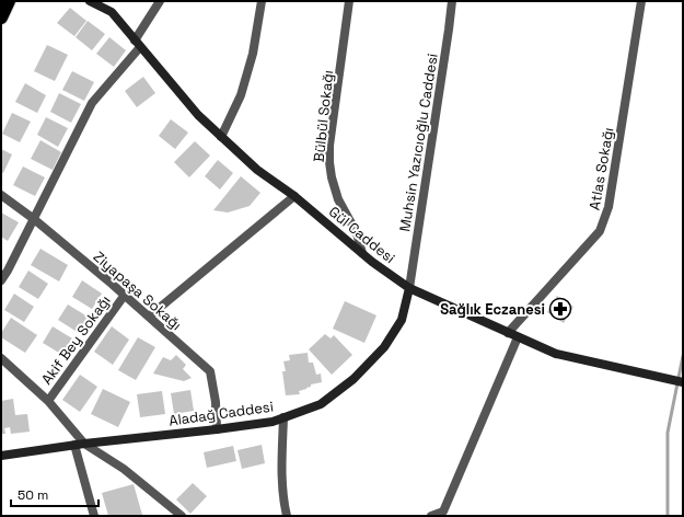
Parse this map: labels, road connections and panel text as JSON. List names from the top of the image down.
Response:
{
  "streets": {
    "main road": ["Gül Caddesi", "Aladağ Caddesi"],
    "street": [
      "Bülbül Sokağı",
      "Muhsin Yazıcıoğlu Caddesi",
      "Atlas Sokağı",
      "Ziyapaşa Sokağı",
      "Akif Bey Sokağı"
    ]
  },
  "crossings": [
    ["Bülbül Sokağı", "Gül Caddesi"],
    ["Muhsin Yazıcıoğlu Caddesi", "Gül Caddesi"],
    ["Muhsin Yazıcıoğlu Caddesi", "Aladağ Caddesi"],
    ["Atlas Sokağı", "Gül Caddesi"],
    ["Gül Caddesi", "Aladağ Caddesi"],
    ["Ziyapaşa Sokağı", "Akif Bey Sokağı"],
    ["Ziyapaşa Sokağı", "Aladağ Caddesi"]
  ],
  "places": {
    "pharmacy": ["Sağlık Eczanesi"]
  },
  "scale_bar": "50 m"
}
